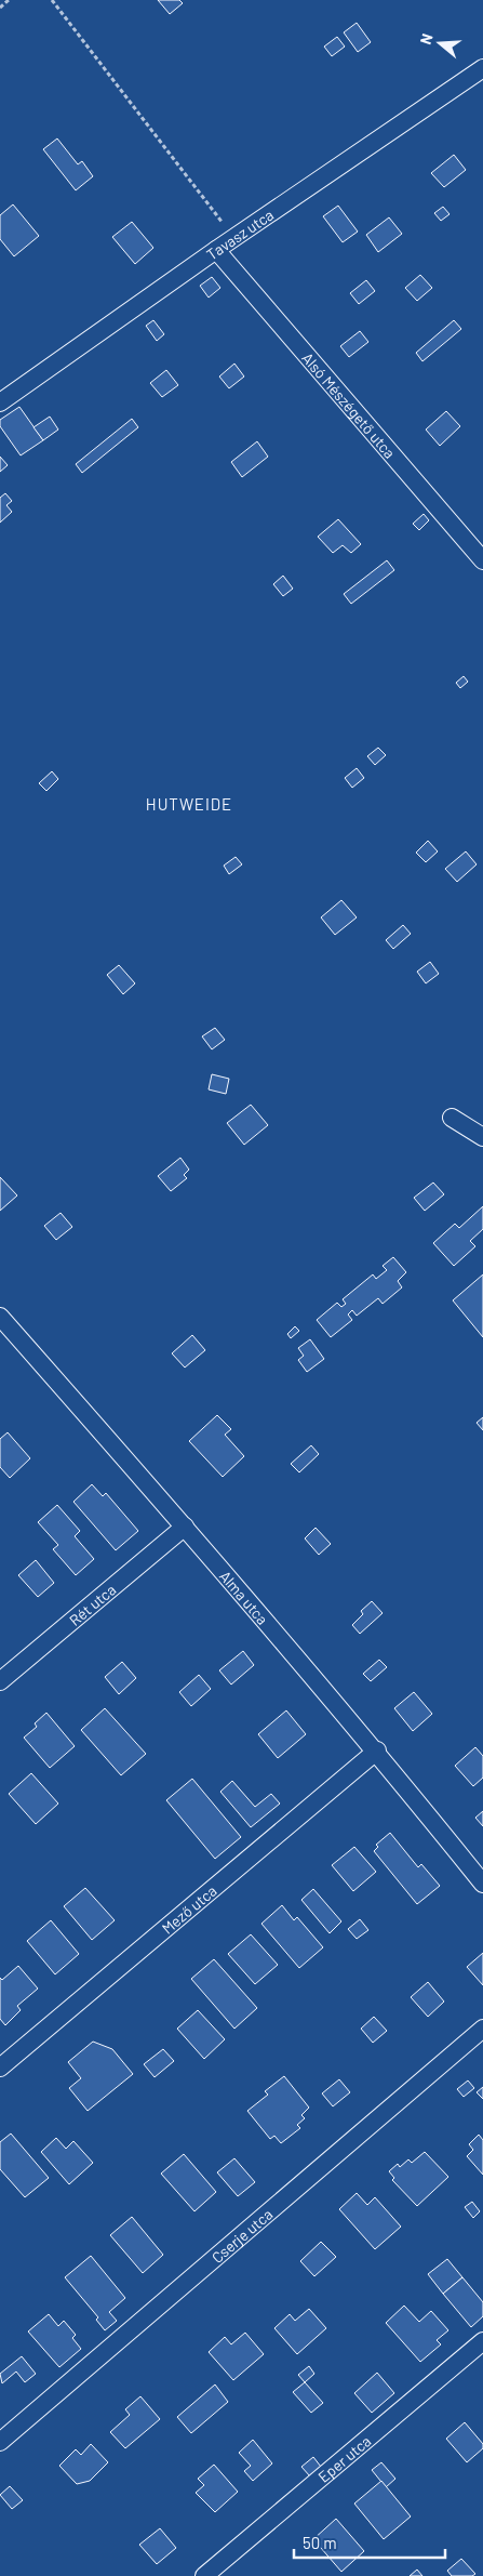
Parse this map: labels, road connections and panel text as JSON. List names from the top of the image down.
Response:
{
  "streets": {
    "street": [
      "Tavasz utca",
      "Alsó Mészégető utca",
      "Alma utca",
      "Rét utca",
      "Mező utca",
      "Cserje utca",
      "Eper utca"
    ]
  },
  "crossings": [
    ["Tavasz utca", "Alsó Mészégető utca"],
    ["Alma utca", "Rét utca"],
    ["Alma utca", "Mező utca"]
  ],
  "districts": ["HUTWEIDE"],
  "scale_bar": "50 m",
  "north": "left"
}
